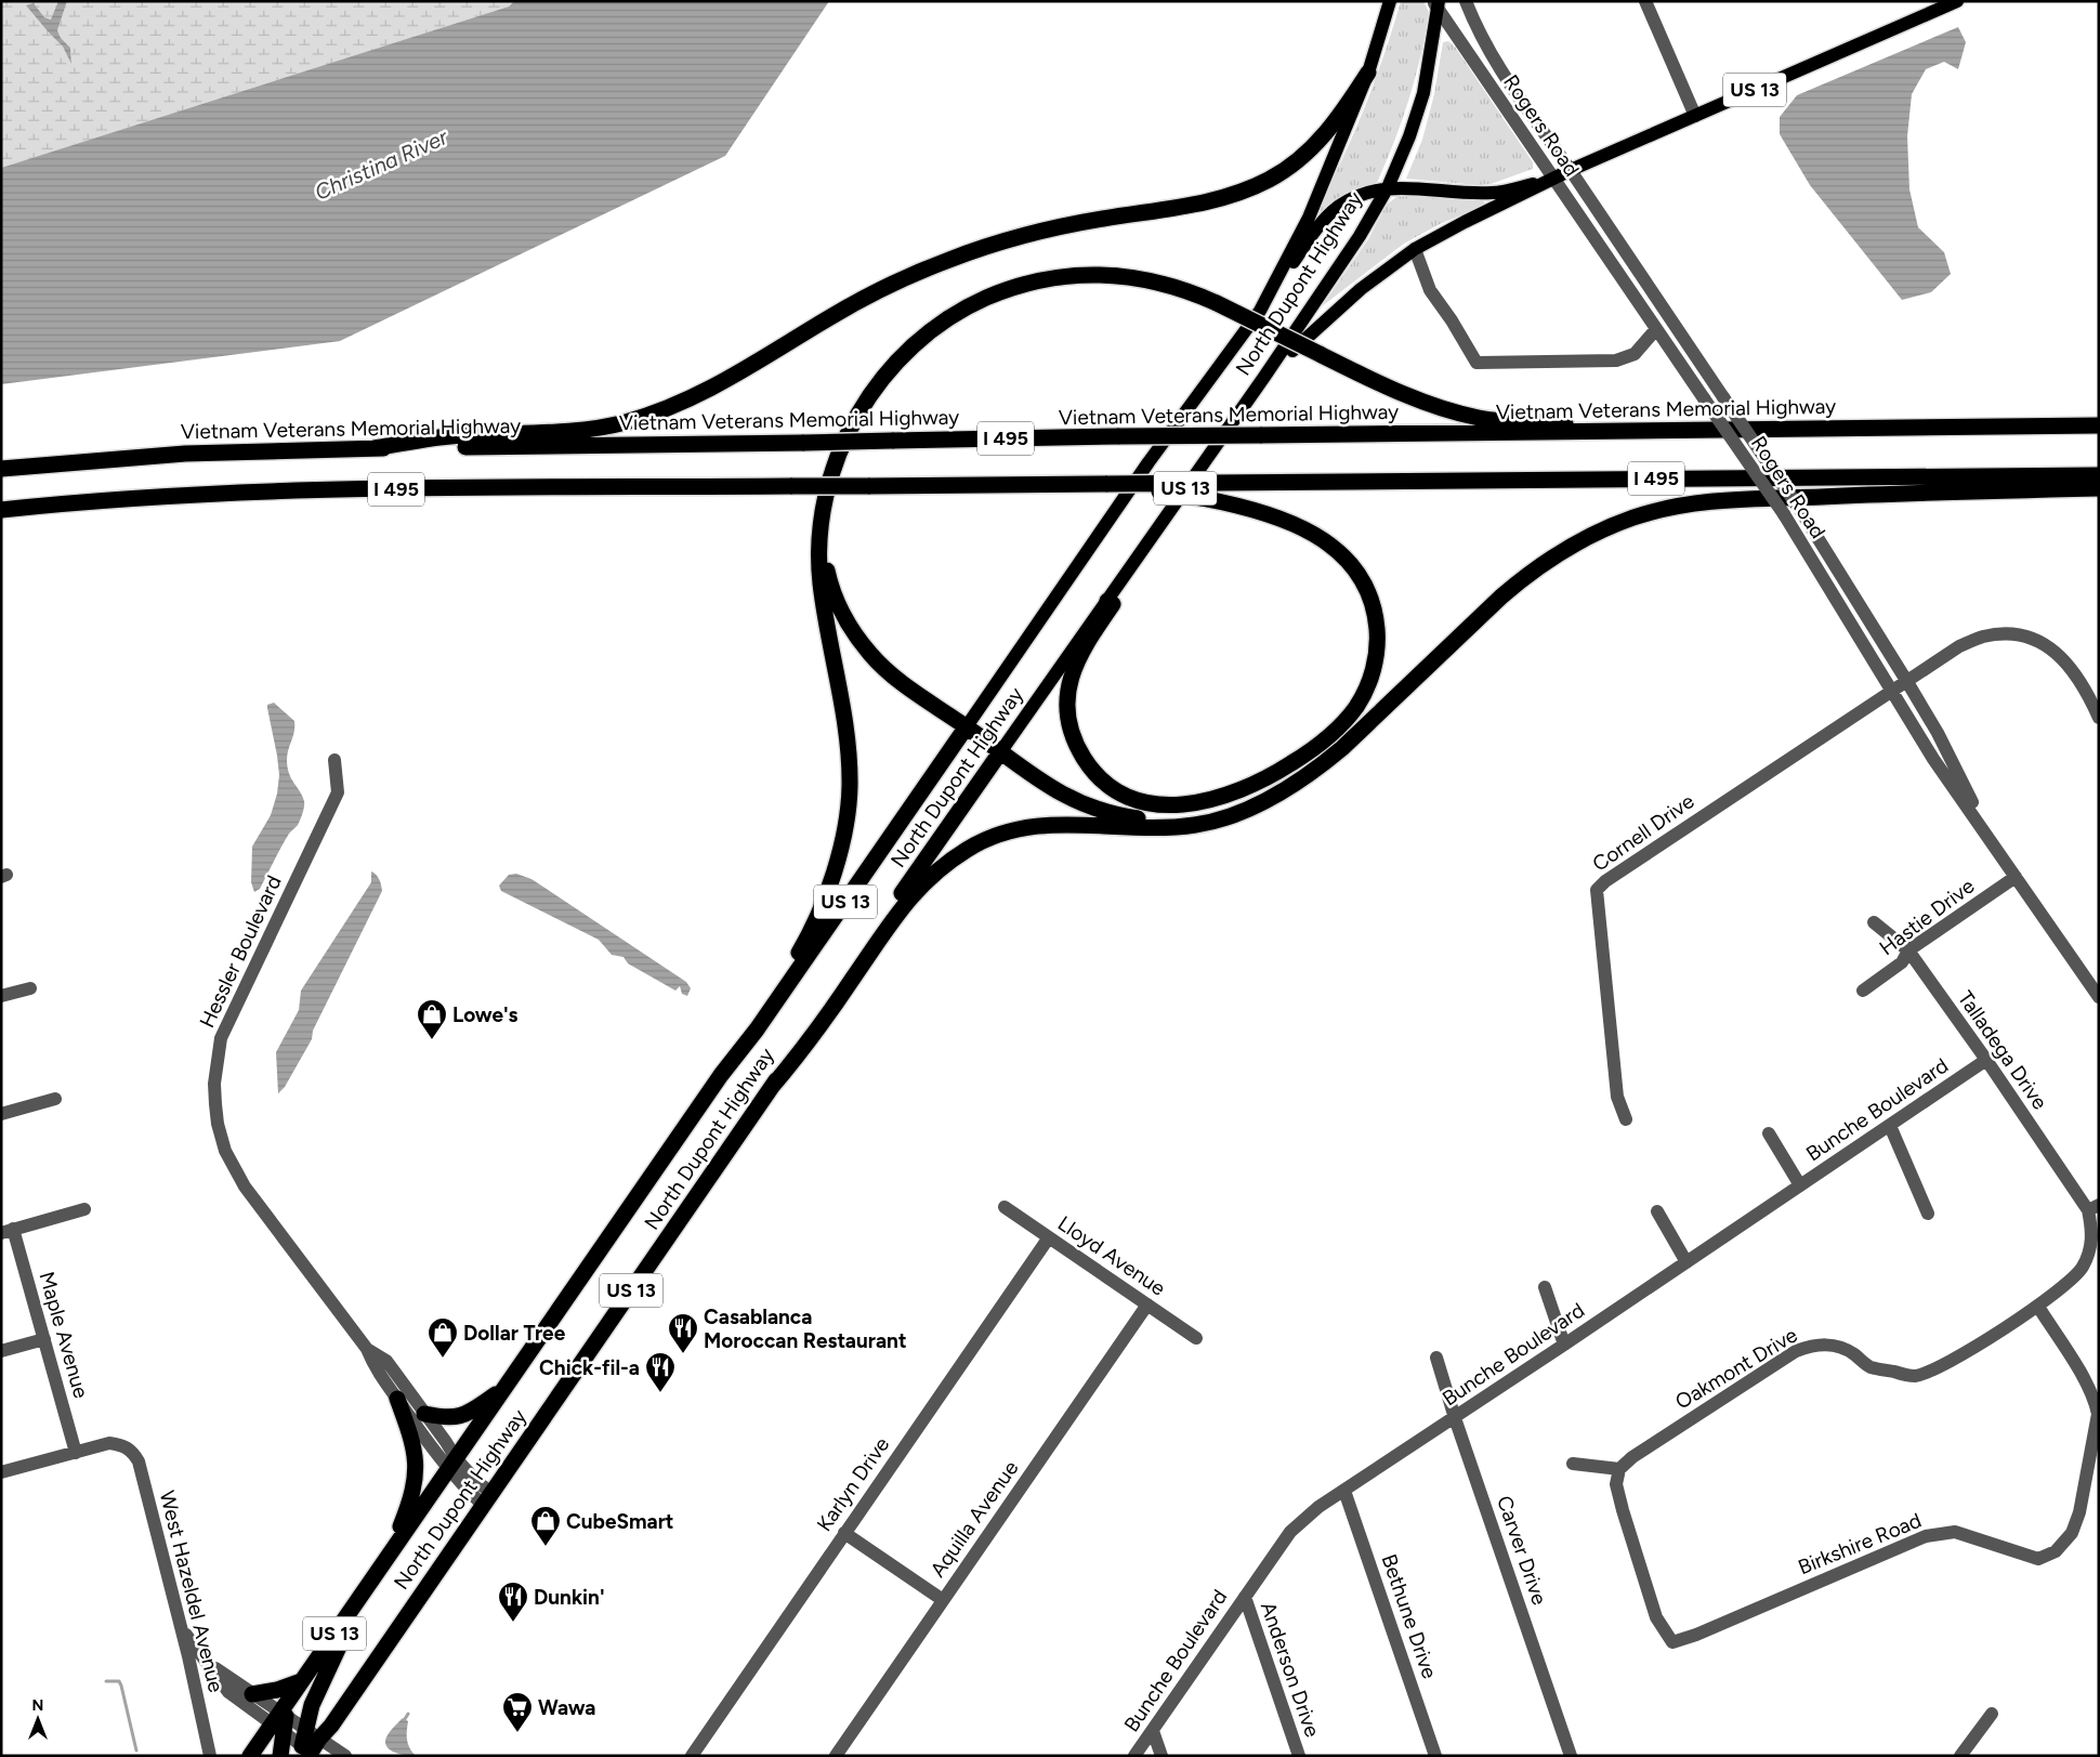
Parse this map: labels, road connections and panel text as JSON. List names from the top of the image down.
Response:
{
  "streets": {
    "highway": [
      "US 13",
      "North Dupont Highway",
      "Vietnam Veterans Memorial Highway",
      "I 495"
    ],
    "street": [
      "Rogers Road",
      "Cornell Drive",
      "Hastie Drive",
      "Hessler Boulevard",
      "Talladega Drive",
      "Bunche Boulevard",
      "Lloyd Avenue",
      "Maple Avenue",
      "Oakmont Drive",
      "Karlyn Drive",
      "Aquilla Avenue",
      "Birkshire Road",
      "Carver Drive",
      "West Hazeldel Avenue",
      "Bethune Drive",
      "Anderson Drive"
    ]
  },
  "crossings": [
    ["US 13", "Rogers Road"],
    ["US 13", "North Dupont Highway"],
    ["Rogers Road", "North Dupont Highway"],
    ["Rogers Road", "Cornell Drive"],
    ["Rogers Road", "Hastie Drive"],
    ["North Dupont Highway", "Hessler Boulevard"],
    ["Hastie Drive", "Talladega Drive"],
    ["Talladega Drive", "Bunche Boulevard"],
    ["Talladega Drive", "Oakmont Drive"],
    ["Bunche Boulevard", "Carver Drive"],
    ["Bunche Boulevard", "Bethune Drive"],
    ["Bunche Boulevard", "Anderson Drive"],
    ["Lloyd Avenue", "Karlyn Drive"],
    ["Lloyd Avenue", "Aquilla Avenue"],
    ["Maple Avenue", "West Hazeldel Avenue"],
    ["Oakmont Drive", "Birkshire Road"]
  ],
  "water": ["Christina River"],
  "places": {
    "shop": ["Lowe's", "Dollar Tree", "CubeSmart"],
    "restaurant": ["Casablanca Moroccan Restaurant", "Chick-fil-a", "Dunkin'"],
    "supermarket": ["Wawa"]
  },
  "north": "top"
}
